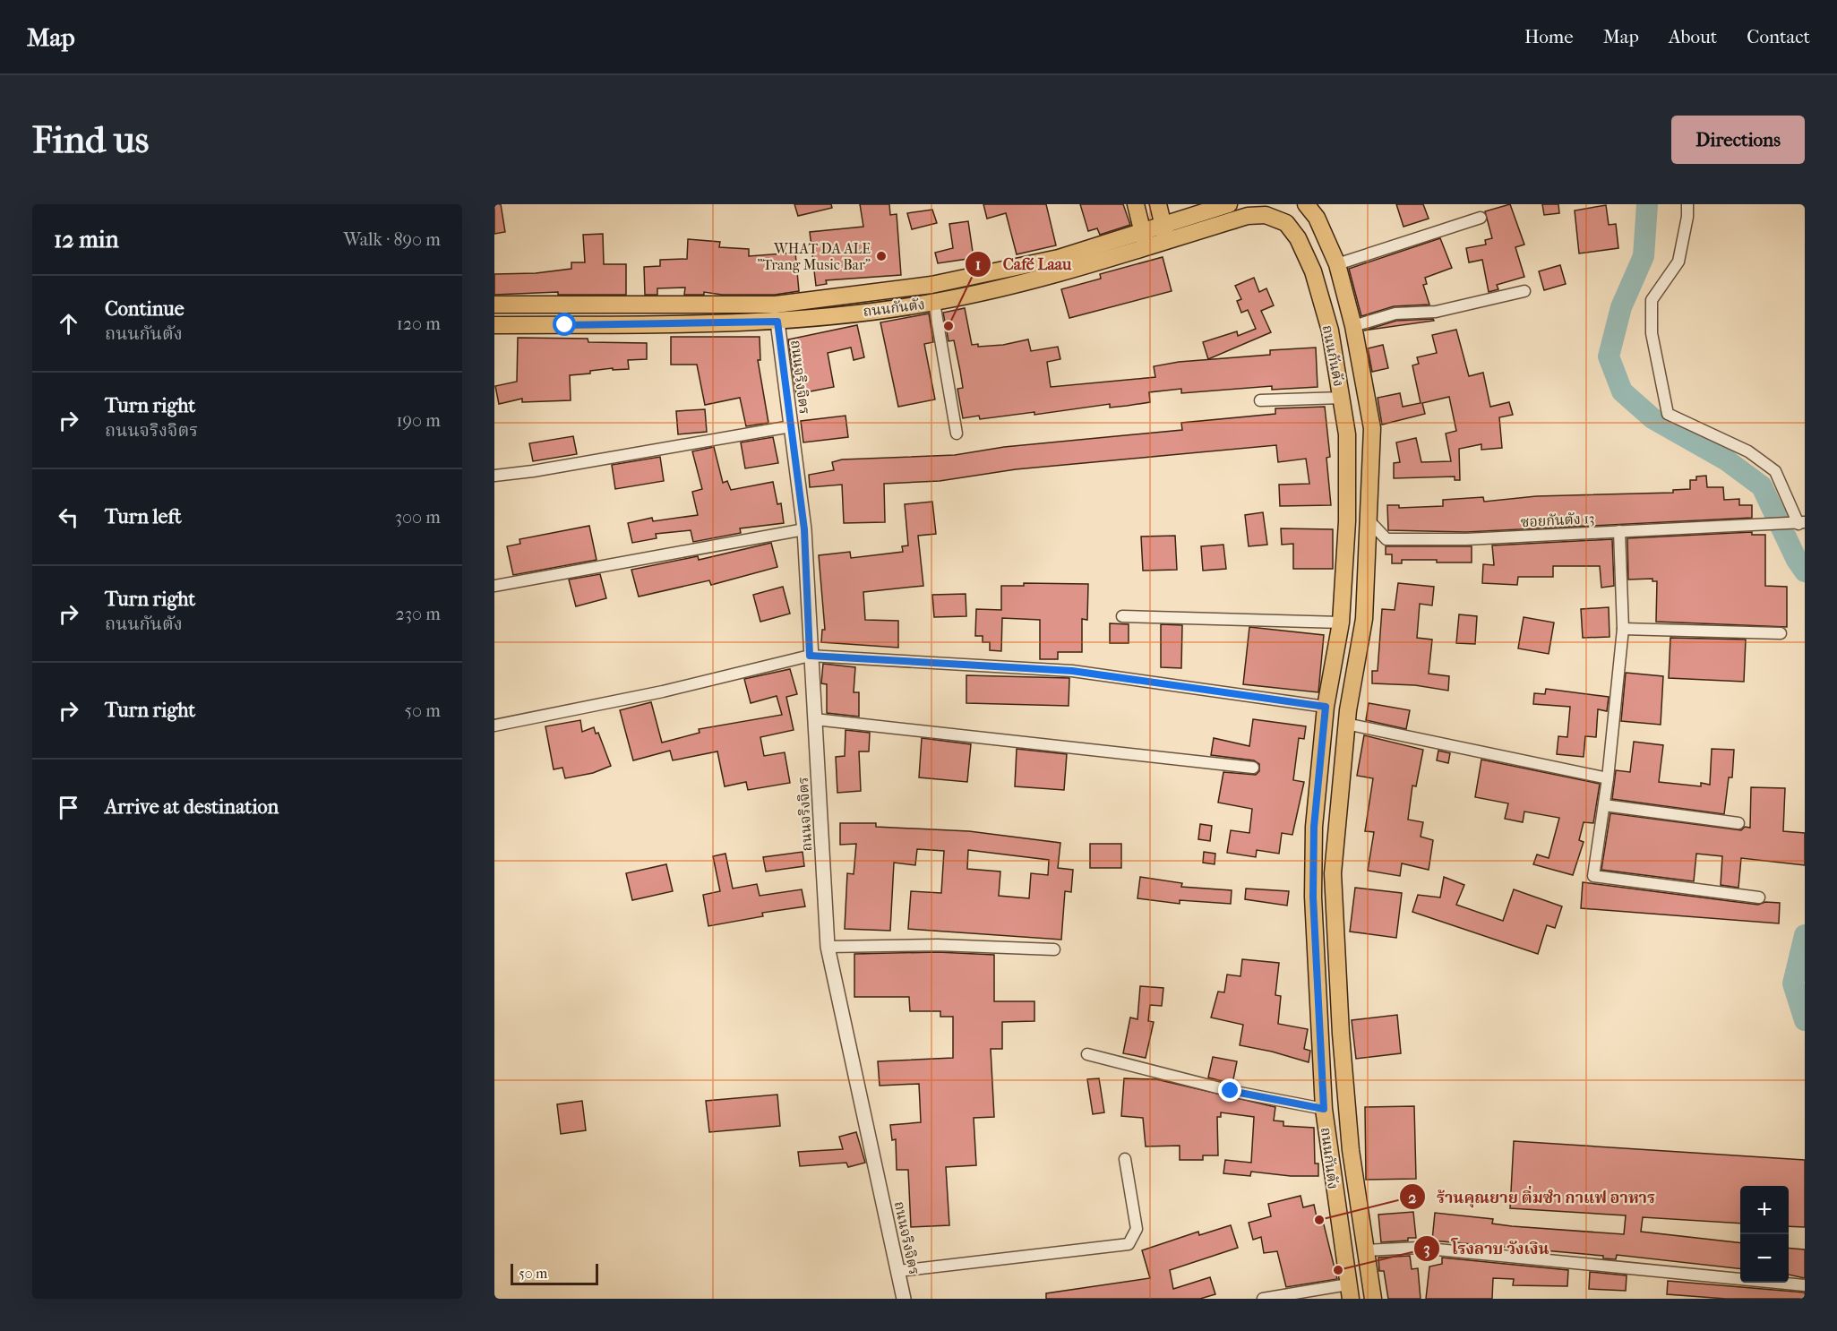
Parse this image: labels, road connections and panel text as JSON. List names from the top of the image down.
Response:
{
  "streets": {
    "main road": ["ถนนกันตัง"],
    "street": ["ถนนจริงจิตร", "ซอยกันตัง 13"]
  },
  "crossings": [
    ["ถนนกันตัง", "ถนนจริงจิตร"],
    ["ถนนกันตัง", "ซอยกันตัง 13"]
  ],
  "places": [
    "WHAT DA ALE \"Trang Music Bar\"",
    "Café Laau",
    "ร้านคุณยาย ติ่มซำ กาแฟ อาหาร",
    "โรงลาบ วังเงิน"
  ],
  "scale_bar": "50 m",
  "page": {
    "header": "Map",
    "nav": [
      "Home",
      "Map",
      "About",
      "Contact"
    ],
    "buttons": "Directions",
    "title": "Find us",
    "heading": ["12 min", "Walk · 890 m"],
    "list": [
      ["Continue", "ถนนกันตัง", "120 m"],
      ["Turn right", "ถนนจริงจิตร", "190 m"],
      ["Turn left", "300 m"],
      ["Turn right", "ถนนกันตัง", "230 m"],
      ["Turn right", "50 m"],
      "Arrive at destination"
    ],
    "map_buttons": ["+", "−"],
    "scale": "50 m"
  }
}
